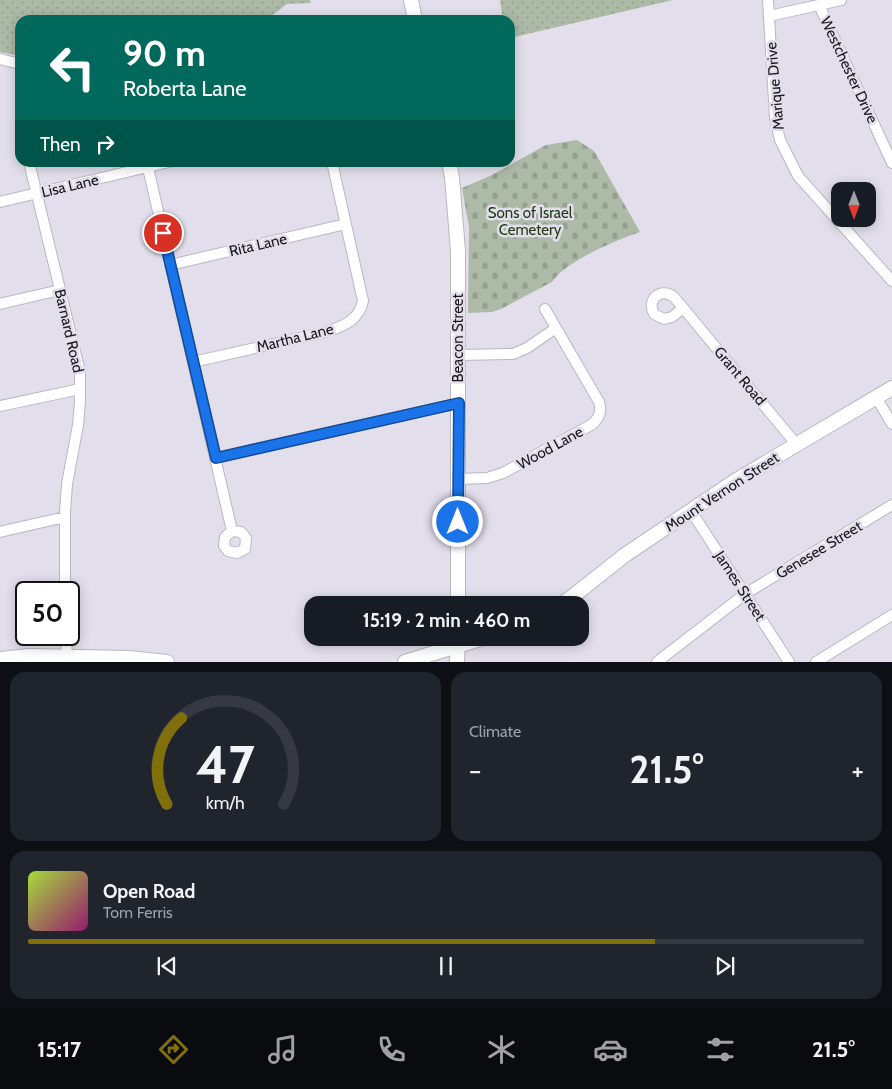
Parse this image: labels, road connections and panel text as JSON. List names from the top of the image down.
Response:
{
  "streets": {
    "main road": ["Beacon Street", "Mount Vernon Street"],
    "street": [
      "Westchester Drive",
      "Marique Drive",
      "Lisa Lane",
      "Rita Lane",
      "Barnard Road",
      "Martha Lane",
      "Grant Road",
      "Wood Lane",
      "Genesee Street",
      "James Street"
    ]
  },
  "crossings": [
    ["Lisa Lane", "Barnard Road"],
    ["Rita Lane", "Martha Lane"],
    ["Beacon Street", "Wood Lane"],
    ["Grant Road", "Mount Vernon Street"],
    ["Mount Vernon Street", "James Street"],
    ["Genesee Street", "James Street"]
  ],
  "parks": ["Sons of Israel Cemetery"],
  "north": "bottom",
  "page": {
    "turn": ["90 m", "Roberta Lane"],
    "then": "Then",
    "limit": "50",
    "trip": "15:19 · 2 min · 460 m",
    "tile": "Climate",
    "heat": ["−", "21.5°", "+"],
    "song": ["Open Road", "Tom Ferris"],
    "tabs": ["15:17", "21.5°"],
    "gauge": ["47", "km/h"]
  }
}
